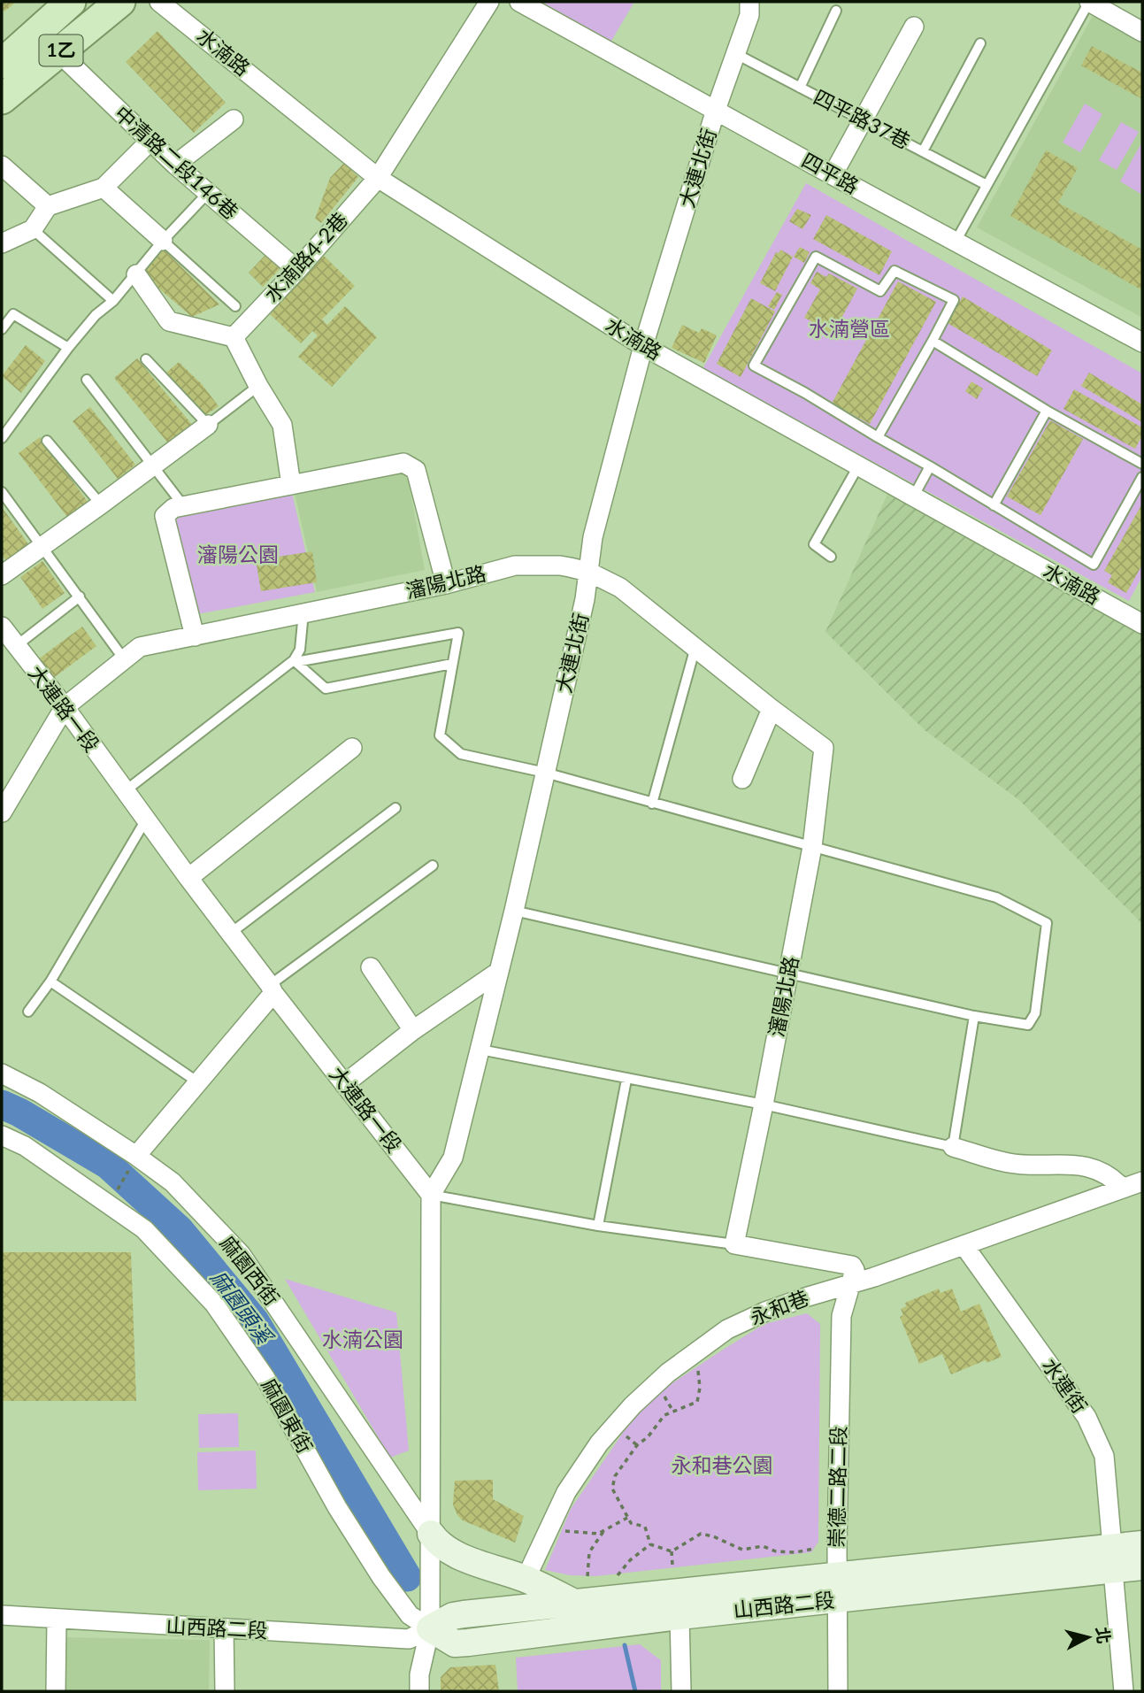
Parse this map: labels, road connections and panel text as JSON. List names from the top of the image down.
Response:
{
  "streets": {
    "main road": ["1乙"],
    "street": [
      "水湳路",
      "中清路二段146巷",
      "大連北街",
      "四平路",
      "水湳路4-2巷",
      "瀋陽北路",
      "大連路一段",
      "麻園西街",
      "永和巷",
      "水連街",
      "麻園東街",
      "崇德二路二段",
      "山西路二段"
    ],
    "lane": ["四平路37巷"]
  },
  "crossings": [
    ["1乙", "中清路二段146巷"],
    ["水湳路", "大連北街"],
    ["水湳路", "水湳路4-2巷"],
    ["中清路二段146巷", "水湳路4-2巷"],
    ["大連北街", "四平路"],
    ["大連北街", "瀋陽北路"],
    ["大連北街", "大連路一段"],
    ["瀋陽北路", "大連路一段"],
    ["永和巷", "水連街"],
    ["永和巷", "崇德二路二段"],
    ["水連街", "山西路二段"],
    ["麻園東街", "山西路二段"],
    ["崇德二路二段", "山西路二段"]
  ],
  "water": ["麻園頭溪"],
  "parks": [
    "水湳營區",
    "瀋陽公園",
    "水湳公園",
    "永和巷公園"
  ],
  "north": "right"
}
